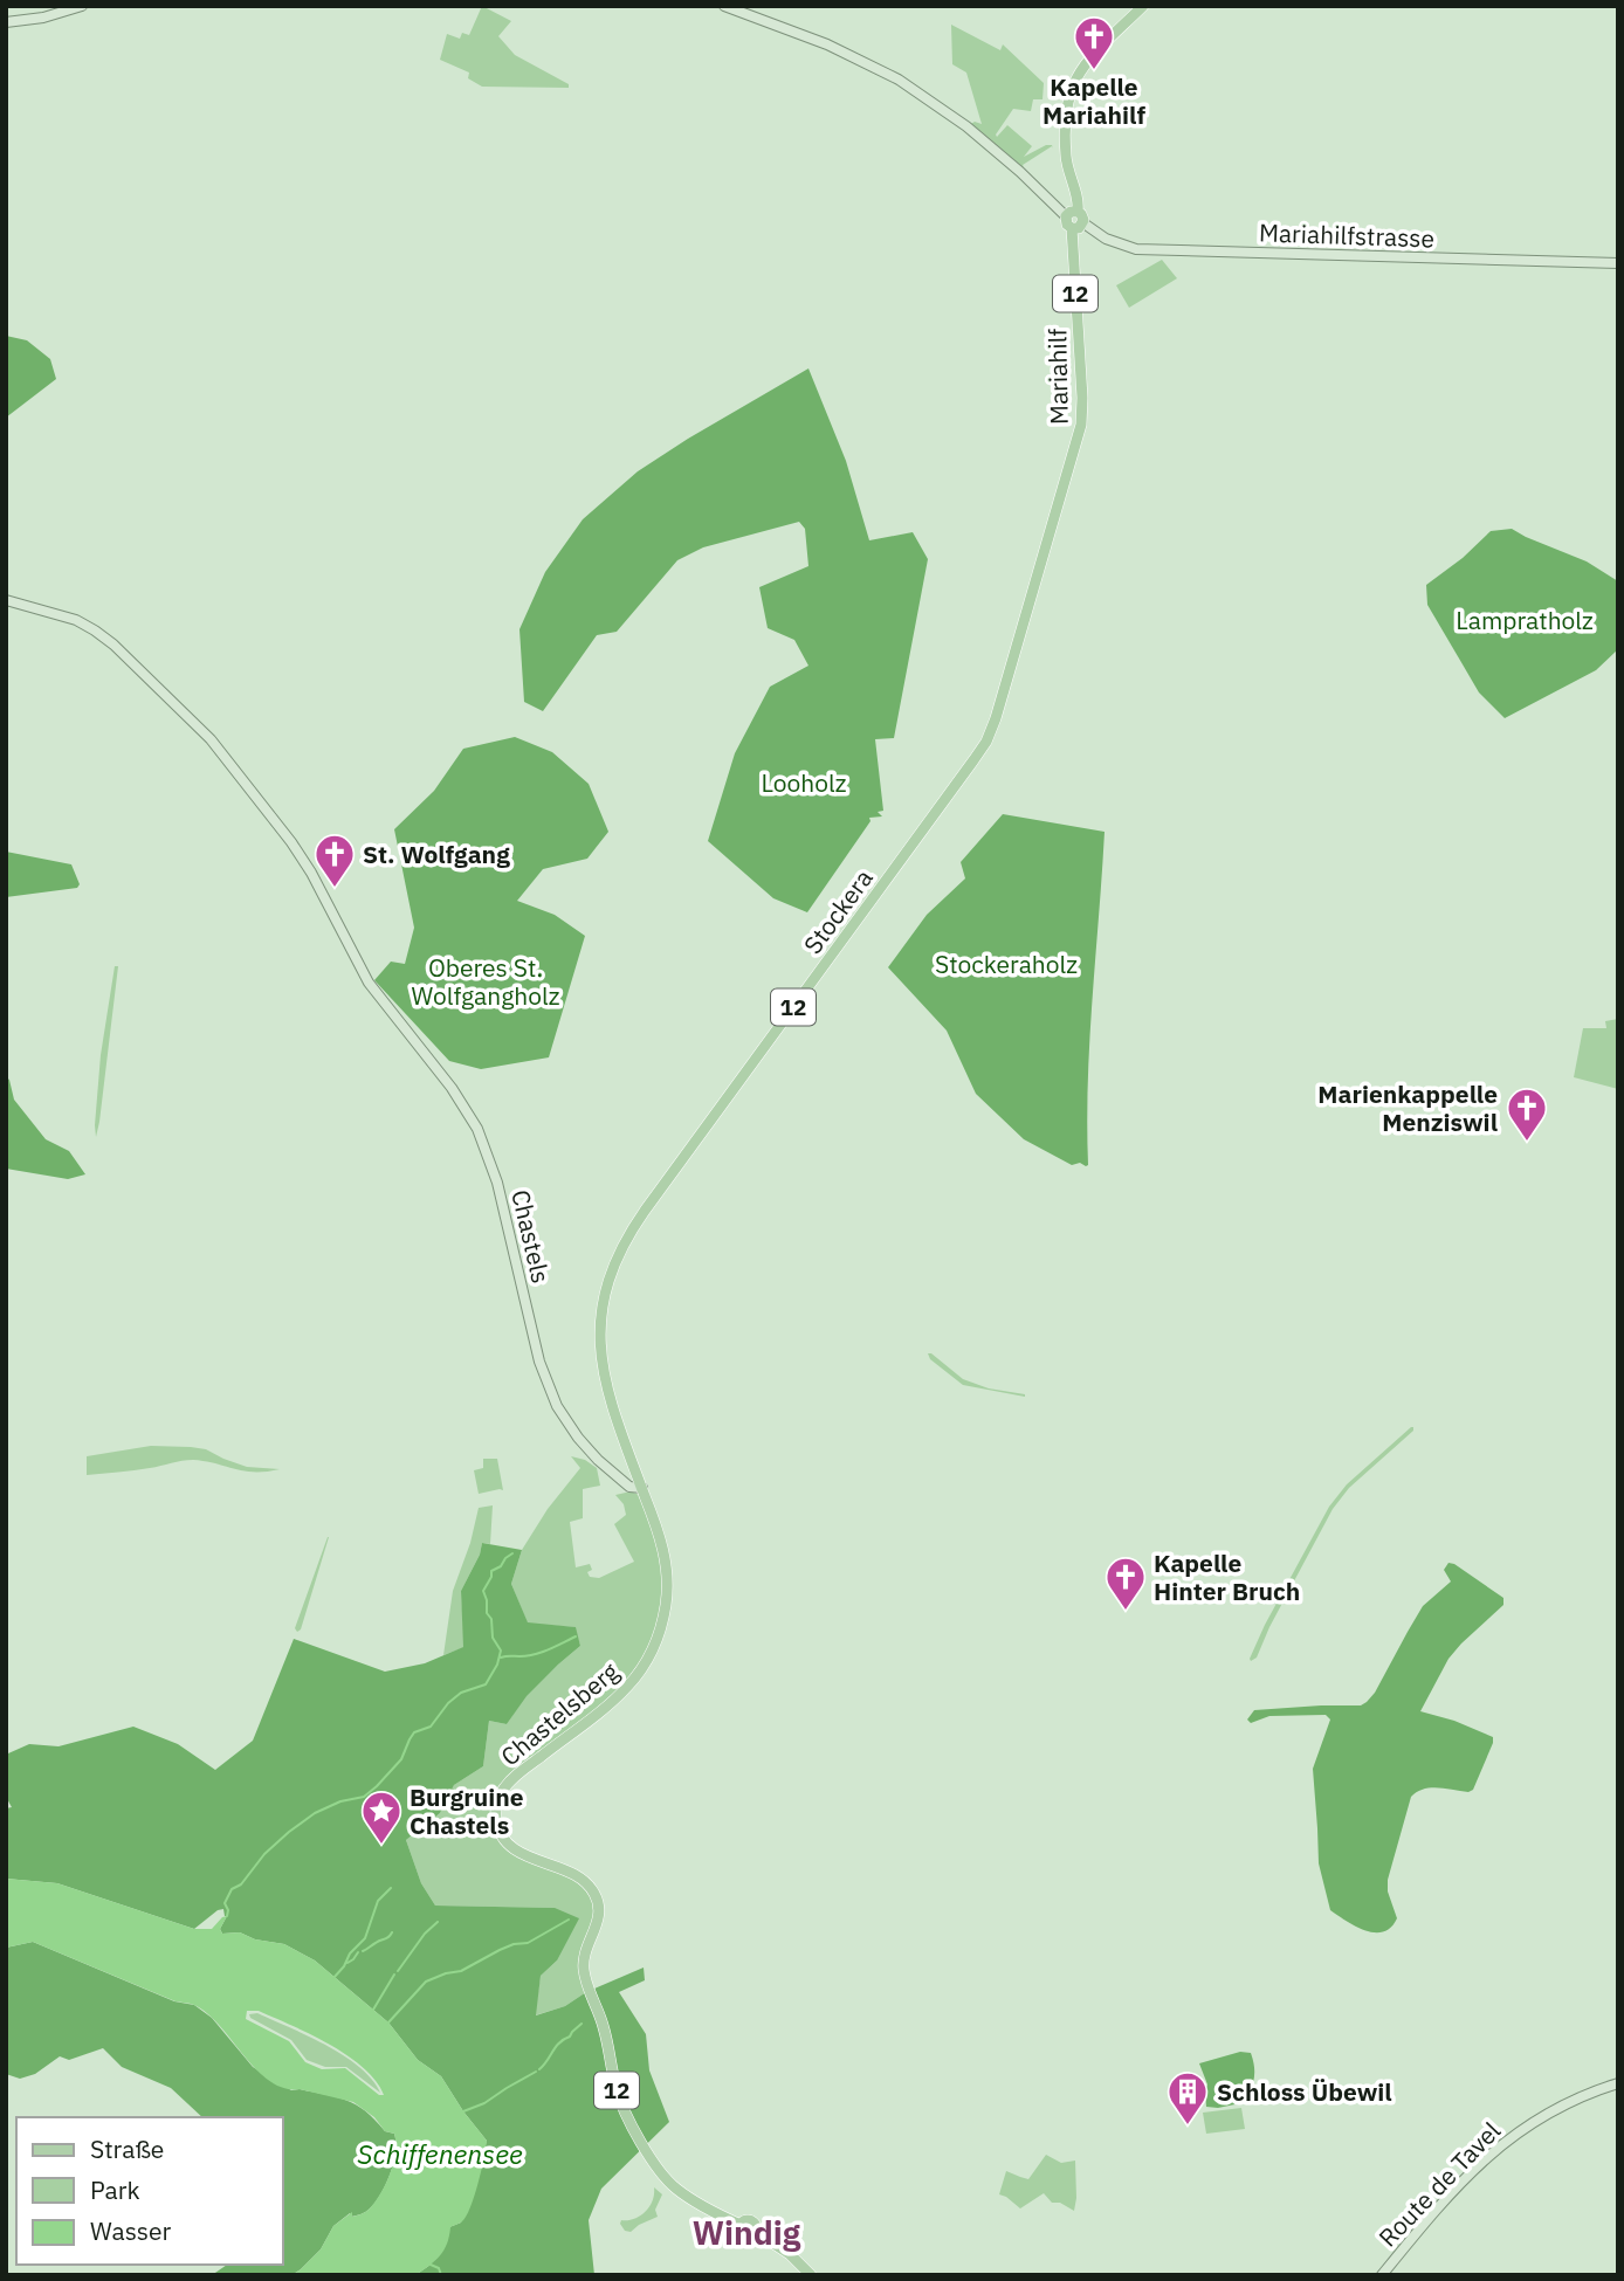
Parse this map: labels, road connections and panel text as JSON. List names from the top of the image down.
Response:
{
  "streets": {
    "main road": [
      "Mariahilfstrasse",
      "12",
      "Mariahilf",
      "Stockera",
      "Chastels",
      "Chastelsberg",
      "Route de Tavel"
    ]
  },
  "crossings": [
    ["Mariahilfstrasse", "Mariahilf"],
    ["Mariahilf", "Stockera"],
    ["Stockera", "Chastelsberg"]
  ],
  "districts": ["Windig"],
  "water": ["Schiffenensee"],
  "parks": [
    "Lampratholz",
    "Looholz",
    "Stockeraholz",
    "Oberes St. Wolfgangholz"
  ],
  "places": {
    "church": [
      "Kapelle Mariahilf",
      "St. Wolfgang",
      "Marienkappelle Menziswil",
      "Kapelle Hinter Bruch"
    ],
    "place": ["Burgruine Chastels"],
    "building": ["Schloss Übewil"]
  },
  "legend": ["Straße", "Park", "Wasser"]
}
